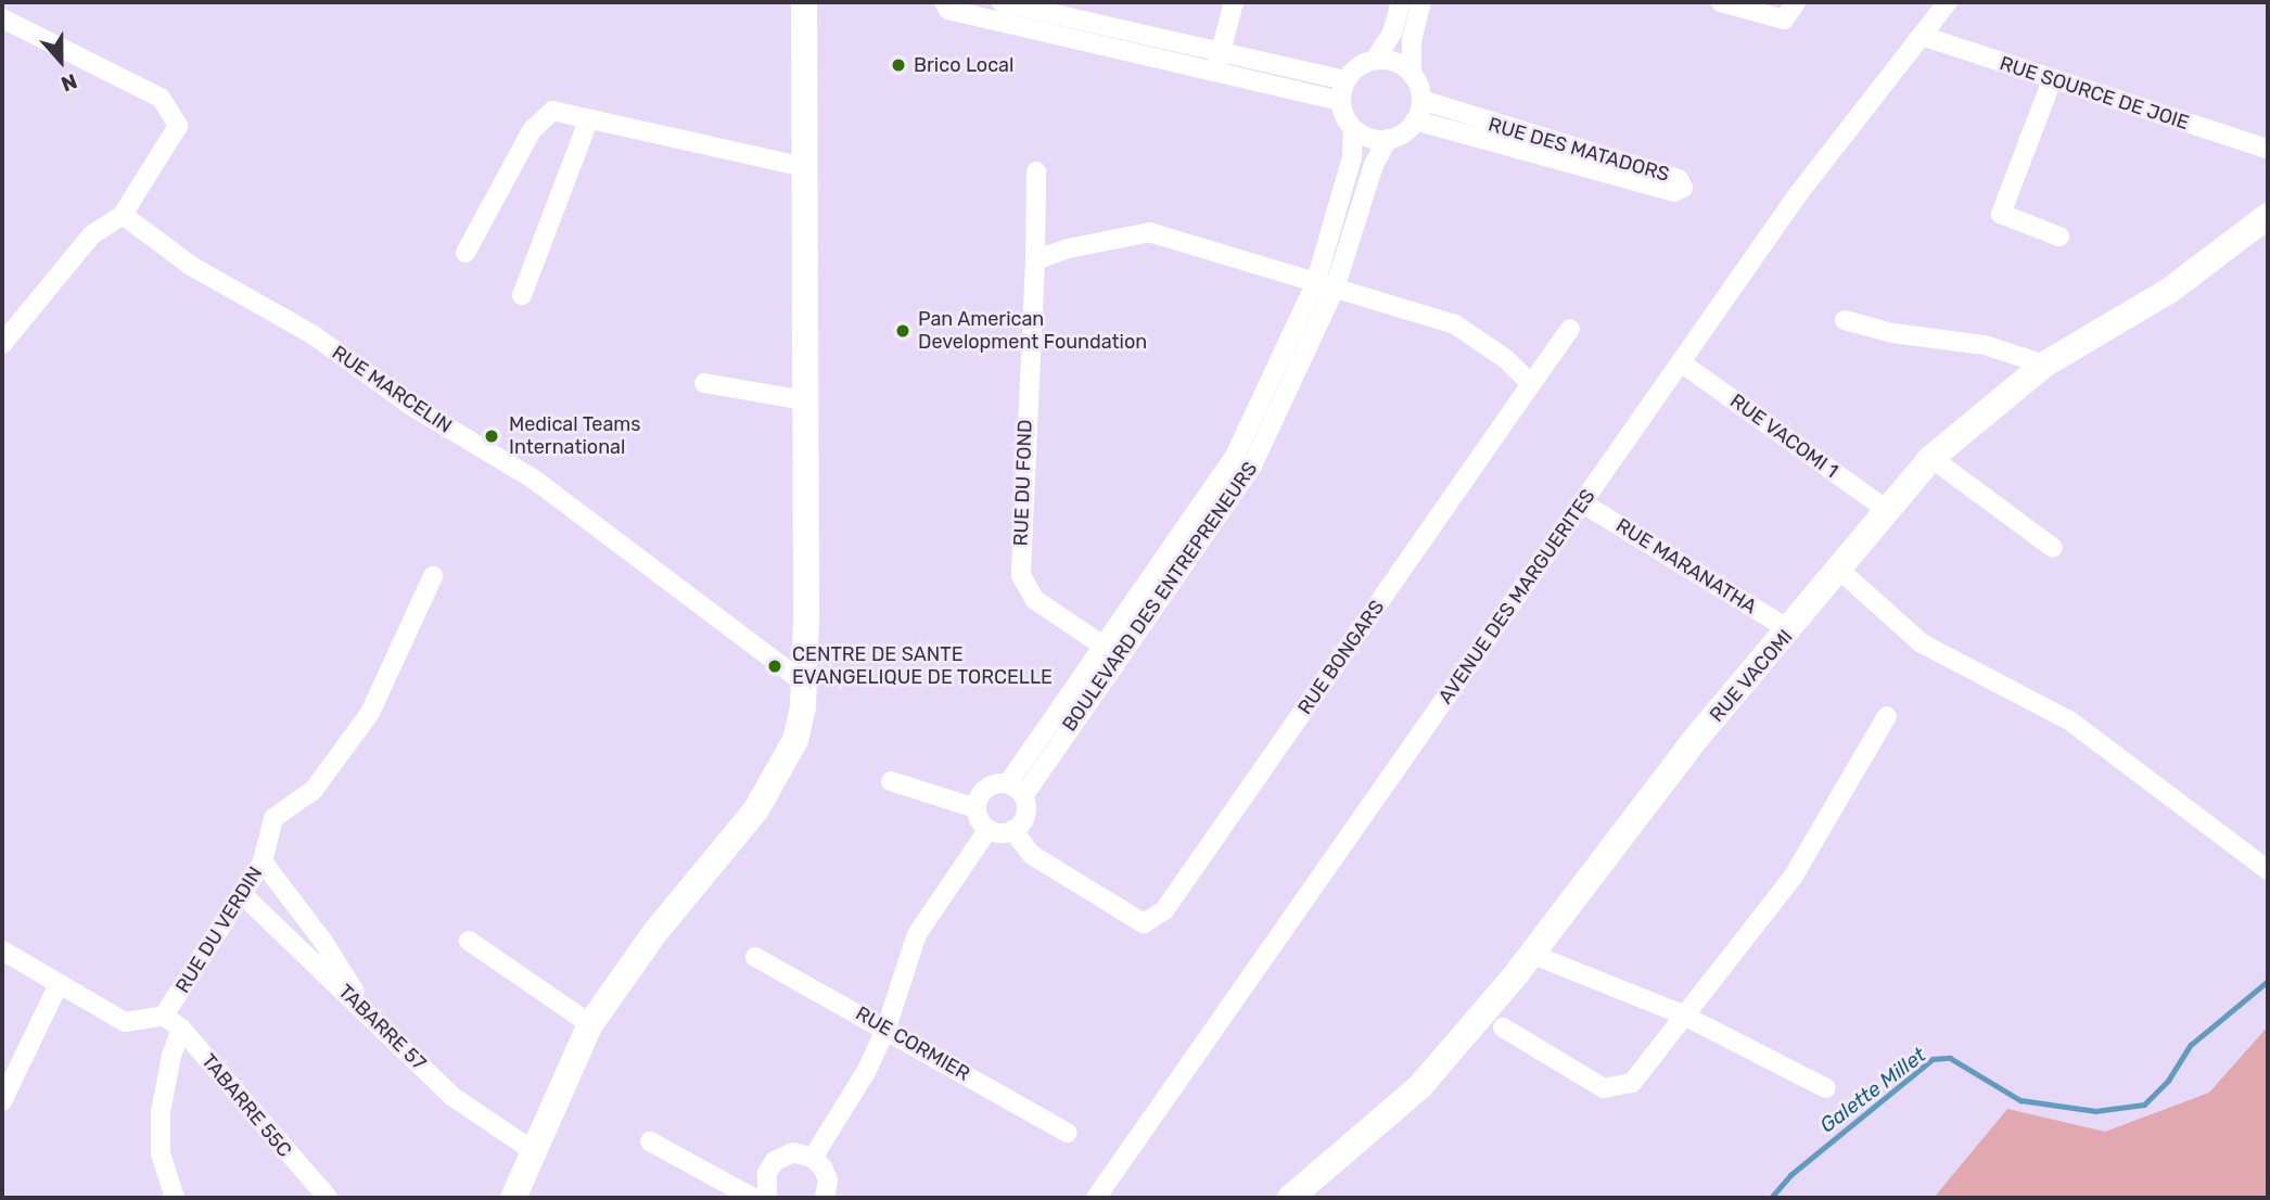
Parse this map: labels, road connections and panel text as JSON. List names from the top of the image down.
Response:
{
  "streets": {
    "street": [
      "RUE SOURCE DE JOIE",
      "RUE DES MATADORS",
      "RUE MARCELIN",
      "RUE VACOMI 1",
      "RUE DU FOND",
      "RUE MARANATHA",
      "BOULEVARD DES ENTREPRENEURS",
      "AVENUE DES MARGUERITES",
      "RUE BONGARS",
      "RUE VACOMI",
      "RUE DU VERDIN",
      "TABARRE 57",
      "RUE CORMIER",
      "TABARRE 55C"
    ]
  },
  "crossings": [
    ["RUE SOURCE DE JOIE", "AVENUE DES MARGUERITES"],
    ["RUE DES MATADORS", "BOULEVARD DES ENTREPRENEURS"],
    ["RUE VACOMI 1", "AVENUE DES MARGUERITES"],
    ["RUE VACOMI 1", "RUE VACOMI"],
    ["RUE DU FOND", "BOULEVARD DES ENTREPRENEURS"],
    ["RUE MARANATHA", "AVENUE DES MARGUERITES"],
    ["RUE MARANATHA", "RUE VACOMI"],
    ["BOULEVARD DES ENTREPRENEURS", "RUE BONGARS"],
    ["RUE DU VERDIN", "TABARRE 57"],
    ["RUE DU VERDIN", "TABARRE 55C"]
  ],
  "water": ["Galette Millet"],
  "places": [
    "Brico Local",
    "Pan American Development Foundation",
    "Medical Teams International",
    "CENTRE DE SANTE EVANGELIQUE DE TORCELLE"
  ],
  "north": "bottom"
}
